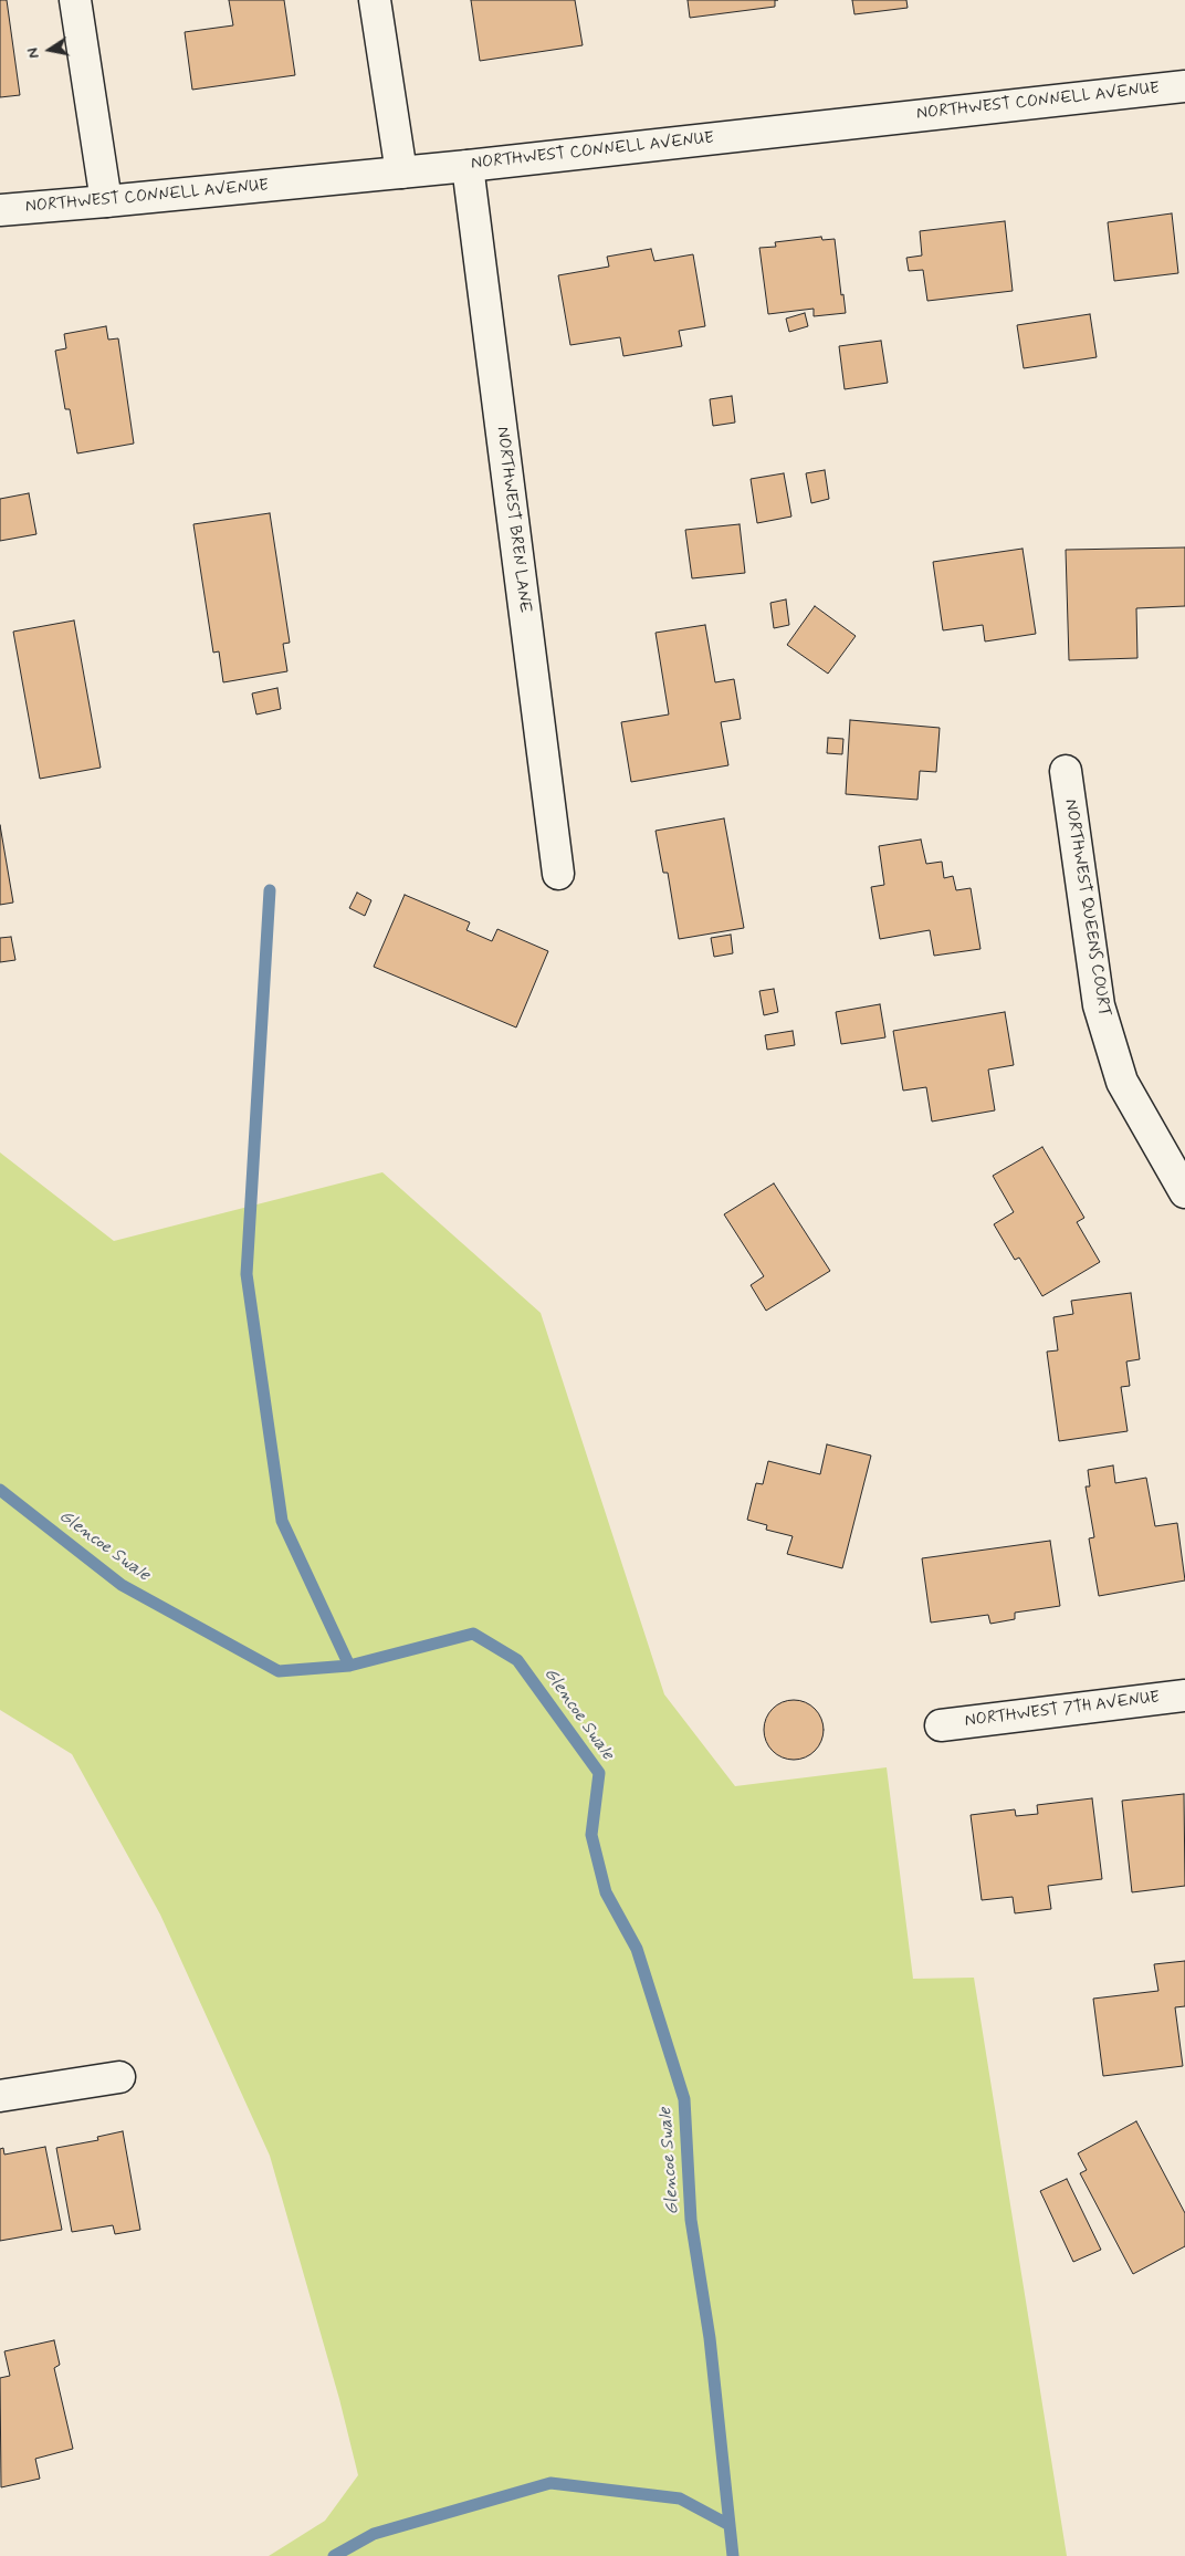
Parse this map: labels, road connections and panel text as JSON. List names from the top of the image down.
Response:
{
  "streets": {
    "street": [
      "NORTHWEST CONNELL AVENUE",
      "NORTHWEST BREN LANE",
      "NORTHWEST QUEENS COURT",
      "NORTHWEST 7TH AVENUE"
    ]
  },
  "crossings": [
    ["NORTHWEST CONNELL AVENUE", "NORTHWEST BREN LANE"]
  ],
  "water": ["Glencoe Swale"],
  "north": "left"
}
